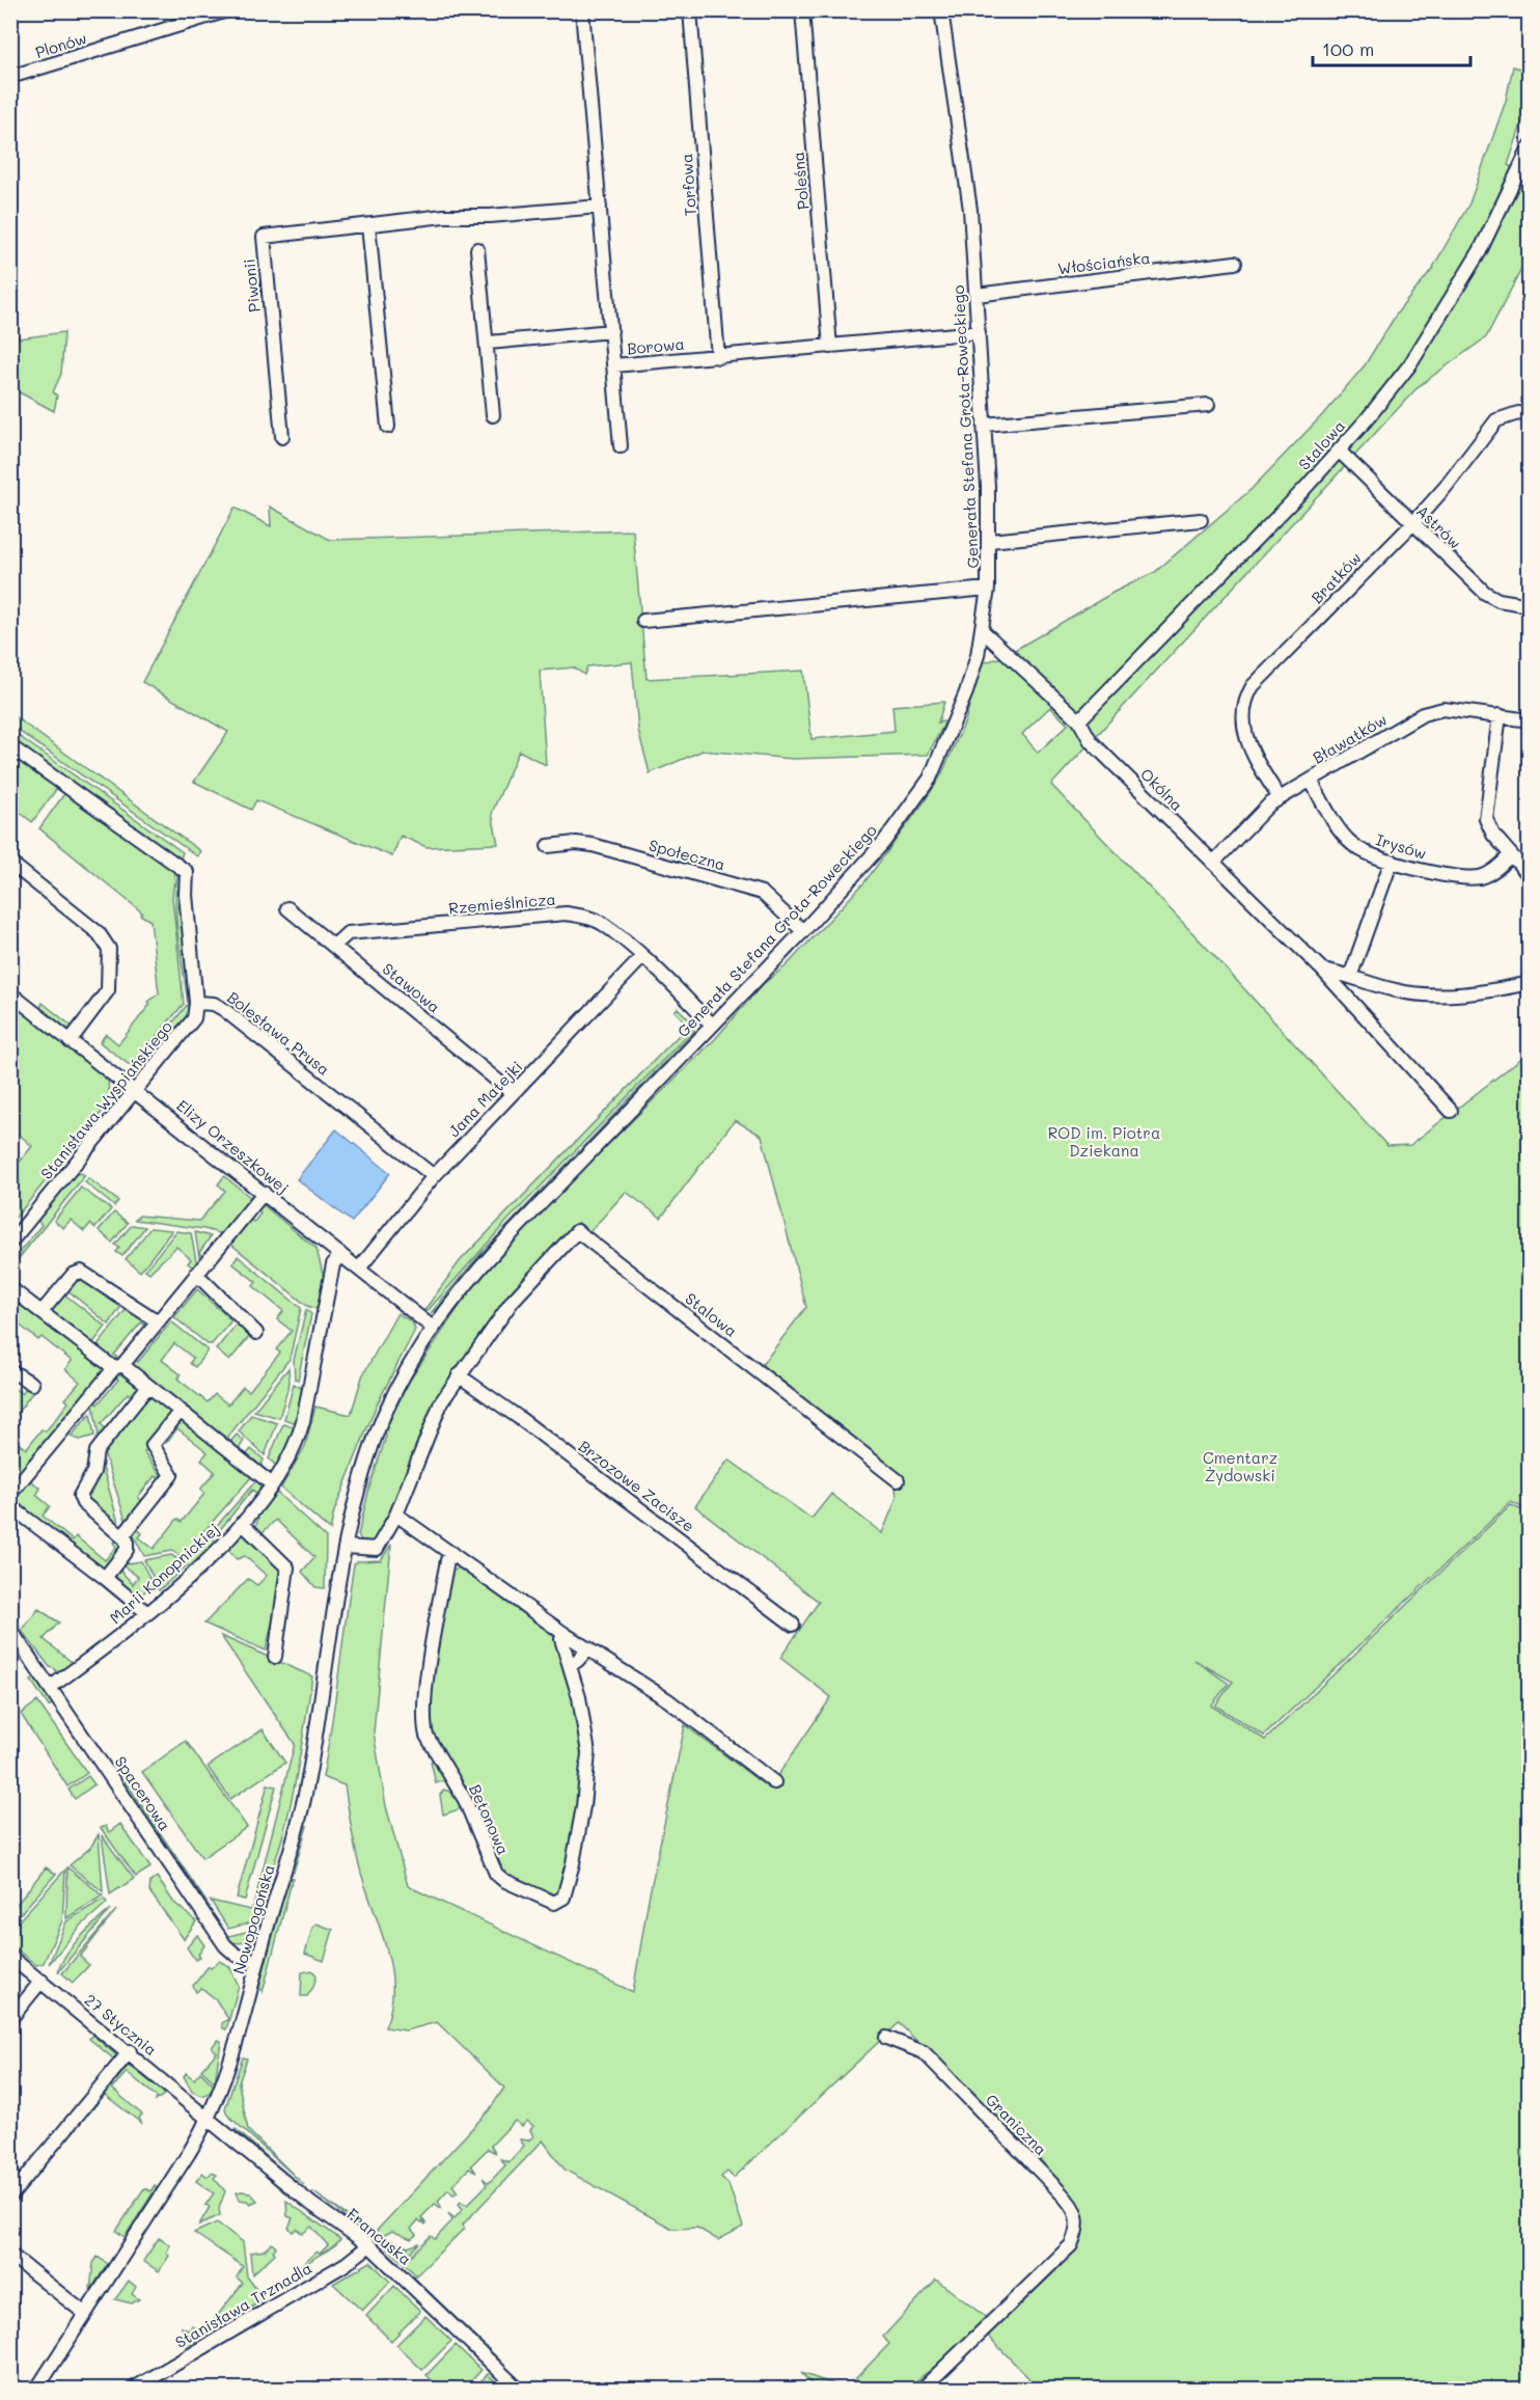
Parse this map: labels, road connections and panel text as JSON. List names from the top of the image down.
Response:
{
  "streets": {
    "street": [
      "Plonów",
      "Poleśna",
      "Torfowa",
      "Włościańska",
      "Piwonii",
      "Borowa",
      "Generała Stefana Grota-Roweckiego",
      "Stalowa",
      "Astrów",
      "Bratków",
      "Bławatków",
      "Okólna",
      "Irysów",
      "Społeczna",
      "Rzemieślnicza",
      "Stawowa",
      "Bolesława Prusa",
      "Jana Matejki",
      "Stanisława Wyspiańskiego",
      "Elizy Orzeszkowej",
      "Brzozowe Zacisze",
      "Marii Konopnickiej",
      "Spacerowa",
      "Betonowa",
      "Nowopogońska",
      "27 Stycznia",
      "Graniczna",
      "Francuska",
      "Stanisława Trznadla"
    ]
  },
  "crossings": [
    ["Poleśna", "Borowa"],
    ["Torfowa", "Borowa"],
    ["Włościańska", "Generała Stefana Grota-Roweckiego"],
    ["Piwonii", "Borowa"],
    ["Borowa", "Generała Stefana Grota-Roweckiego"],
    ["Generała Stefana Grota-Roweckiego", "Okólna"],
    ["Generała Stefana Grota-Roweckiego", "Społeczna"],
    ["Generała Stefana Grota-Roweckiego", "Rzemieślnicza"],
    ["Generała Stefana Grota-Roweckiego", "Elizy Orzeszkowej"],
    ["Generała Stefana Grota-Roweckiego", "Nowopogońska"],
    ["Stalowa", "Astrów"],
    ["Stalowa", "Okólna"],
    ["Stalowa", "Brzozowe Zacisze"],
    ["Astrów", "Bratków"],
    ["Bratków", "Bławatków"],
    ["Bławatków", "Okólna"],
    ["Bławatków", "Irysów"],
    ["Rzemieślnicza", "Stawowa"],
    ["Rzemieślnicza", "Jana Matejki"],
    ["Stawowa", "Jana Matejki"],
    ["Bolesława Prusa", "Jana Matejki"],
    ["Bolesława Prusa", "Stanisława Wyspiańskiego"],
    ["Jana Matejki", "Elizy Orzeszkowej"],
    ["Stanisława Wyspiańskiego", "Elizy Orzeszkowej"],
    ["Elizy Orzeszkowej", "Marii Konopnickiej"],
    ["Marii Konopnickiej", "Spacerowa"],
    ["Spacerowa", "Nowopogońska"],
    ["Nowopogońska", "27 Stycznia"],
    ["Nowopogońska", "Francuska"],
    ["27 Stycznia", "Francuska"],
    ["Francuska", "Stanisława Trznadla"]
  ],
  "parks": ["ROD im. Piotra Dziekana", "Cmentarz Żydowski"],
  "scale_bar": "100 m"
}
